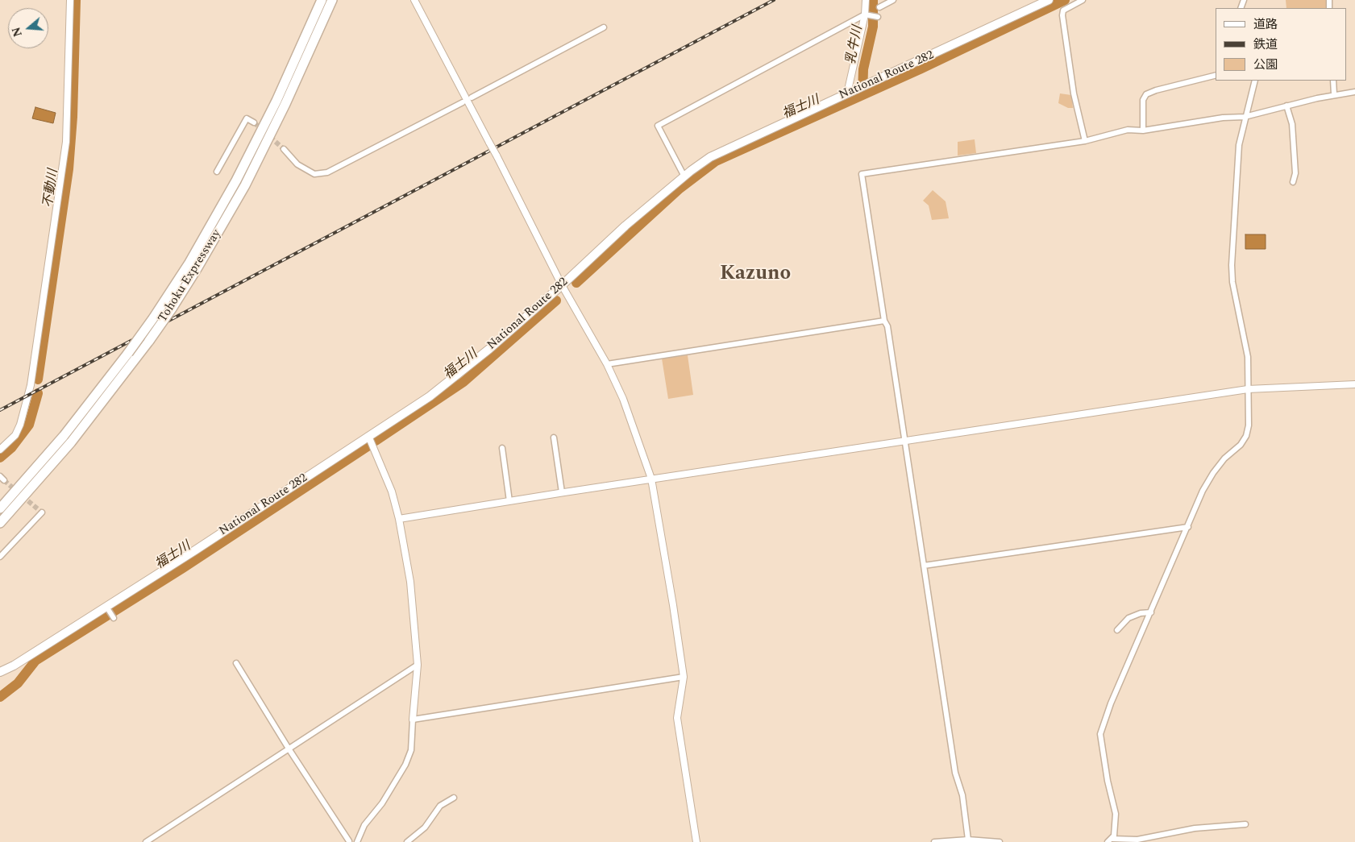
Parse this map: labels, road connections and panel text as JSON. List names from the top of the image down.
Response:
{
  "streets": {
    "highway": ["National Route 282", "Tohoku Expressway"]
  },
  "districts": ["Kazuno"],
  "water": ["乳牛川", "福士川", "不動川"],
  "legend": ["道路", "鉄道", "公園"],
  "north": "left"
}
